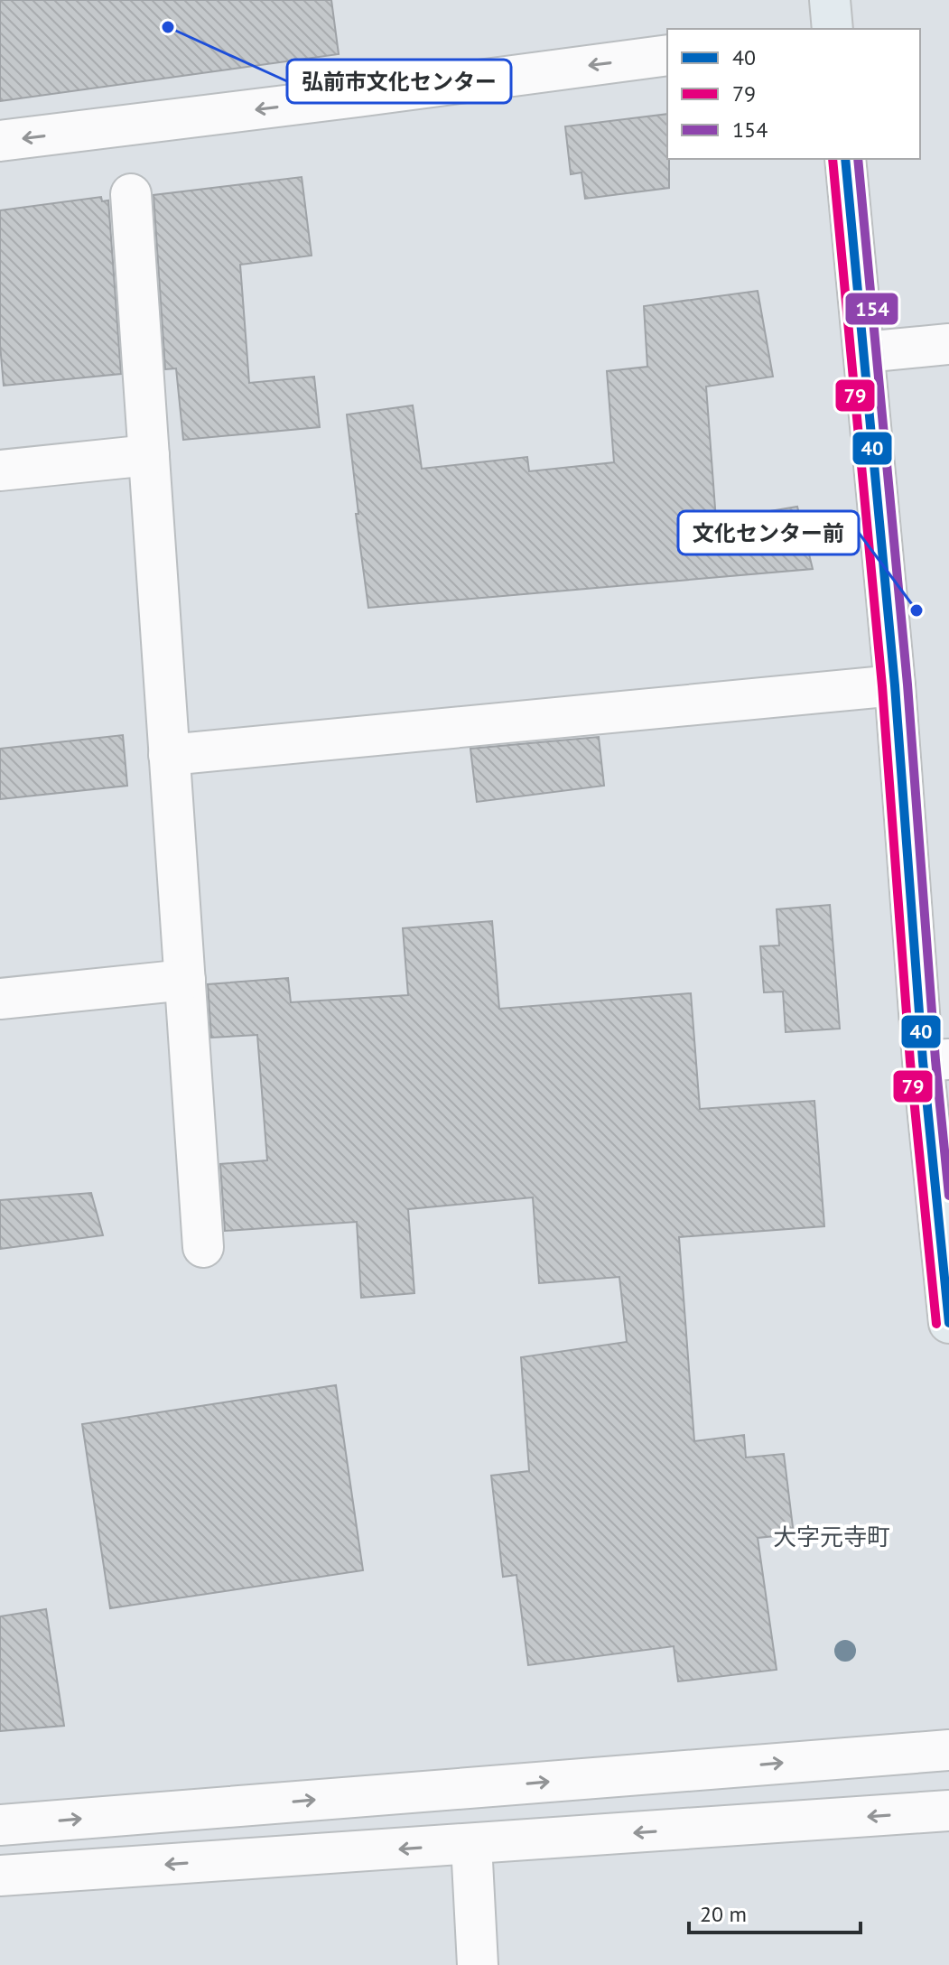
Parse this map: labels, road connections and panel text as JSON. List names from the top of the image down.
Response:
{
  "districts": ["大字元寺町"],
  "places": ["弘前市文化センター", "文化センター前"],
  "lines": ["transit line 40", "transit line 79", "transit line 154"],
  "legend": ["40", "79", "154"],
  "scale_bar": "20 m"
}
